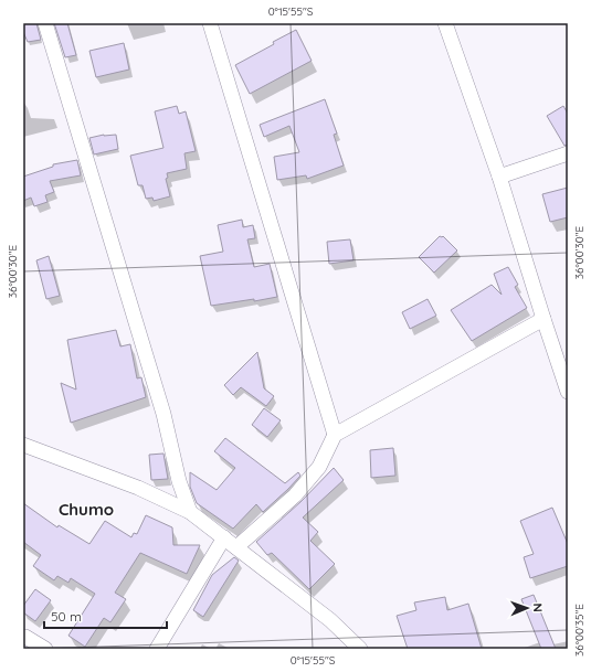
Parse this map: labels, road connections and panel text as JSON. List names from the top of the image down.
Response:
{
  "districts": ["Chumo"],
  "scale_bar": "50 m",
  "north": "right",
  "coordinates": ["0°15'55\"S", "36°00'30\"E", "36°00'35\"E"]
}
